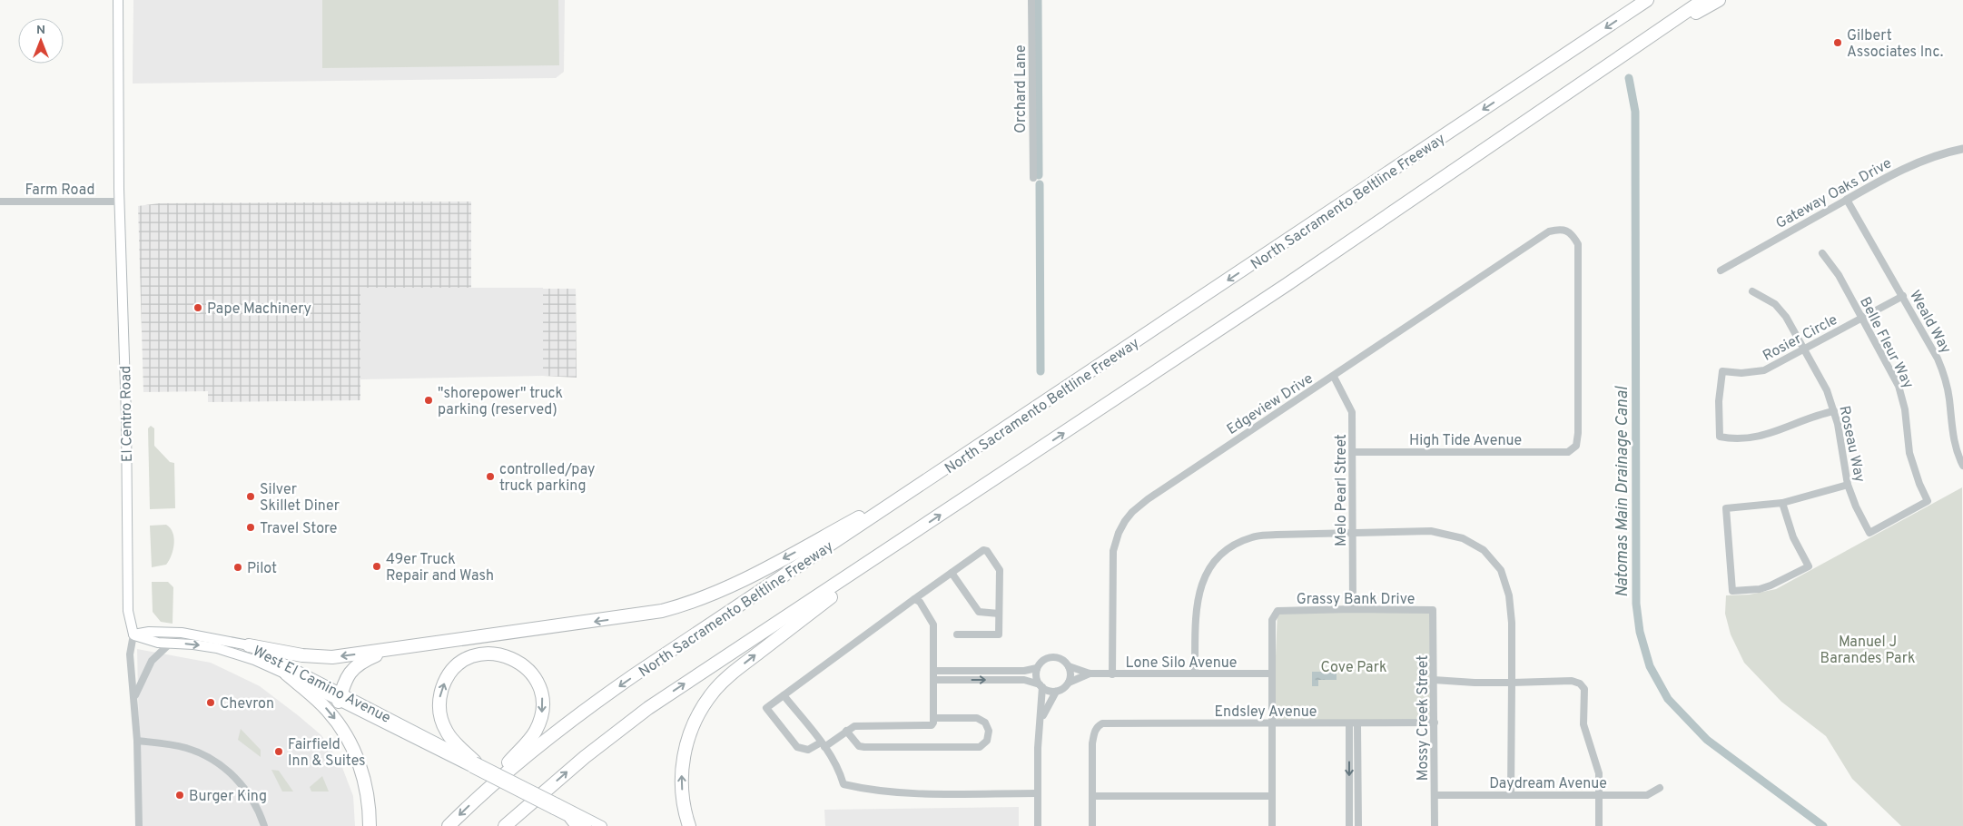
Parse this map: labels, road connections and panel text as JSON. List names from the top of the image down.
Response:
{
  "streets": {
    "highway": ["North Sacramento Beltline Freeway"],
    "main road": ["El Centro Road", "West El Camino Avenue"],
    "street": [
      "Orchard Lane",
      "Farm Road",
      "Gateway Oaks Drive",
      "Weald Way",
      "Rosier Circle",
      "Belle Fleur Way",
      "Edgeview Drive",
      "High Tide Avenue",
      "Roseau Way",
      "Melo Pearl Street",
      "Grassy Bank Drive",
      "Lone Silo Avenue",
      "Endsley Avenue",
      "Mossy Creek Street",
      "Daydream Avenue"
    ]
  },
  "crossings": [
    ["Farm Road", "El Centro Road"],
    ["Gateway Oaks Drive", "Weald Way"],
    ["Weald Way", "Rosier Circle"],
    ["Rosier Circle", "Belle Fleur Way"],
    ["Rosier Circle", "Roseau Way"],
    ["Belle Fleur Way", "Roseau Way"],
    ["Edgeview Drive", "High Tide Avenue"],
    ["Edgeview Drive", "Melo Pearl Street"],
    ["Edgeview Drive", "Lone Silo Avenue"],
    ["El Centro Road", "West El Camino Avenue"],
    ["High Tide Avenue", "Melo Pearl Street"],
    ["Melo Pearl Street", "Grassy Bank Drive"],
    ["Grassy Bank Drive", "Lone Silo Avenue"],
    ["Grassy Bank Drive", "Mossy Creek Street"],
    ["Endsley Avenue", "Mossy Creek Street"],
    ["Mossy Creek Street", "Daydream Avenue"]
  ],
  "water": ["Natomas Main Drainage Canal"],
  "parks": ["Manuel J Barandes Park", "Cove Park"],
  "places": [
    "Gilbert Associates Inc.",
    "Pape Machinery",
    "\"shorepower\" truck parking (reserved)",
    "controlled/pay truck parking",
    "Silver Skillet Diner",
    "Travel Store",
    "49er Truck Repair and Wash",
    "Pilot",
    "Chevron",
    "Fairfield Inn & Suites",
    "Burger King"
  ],
  "north": "top"
}
